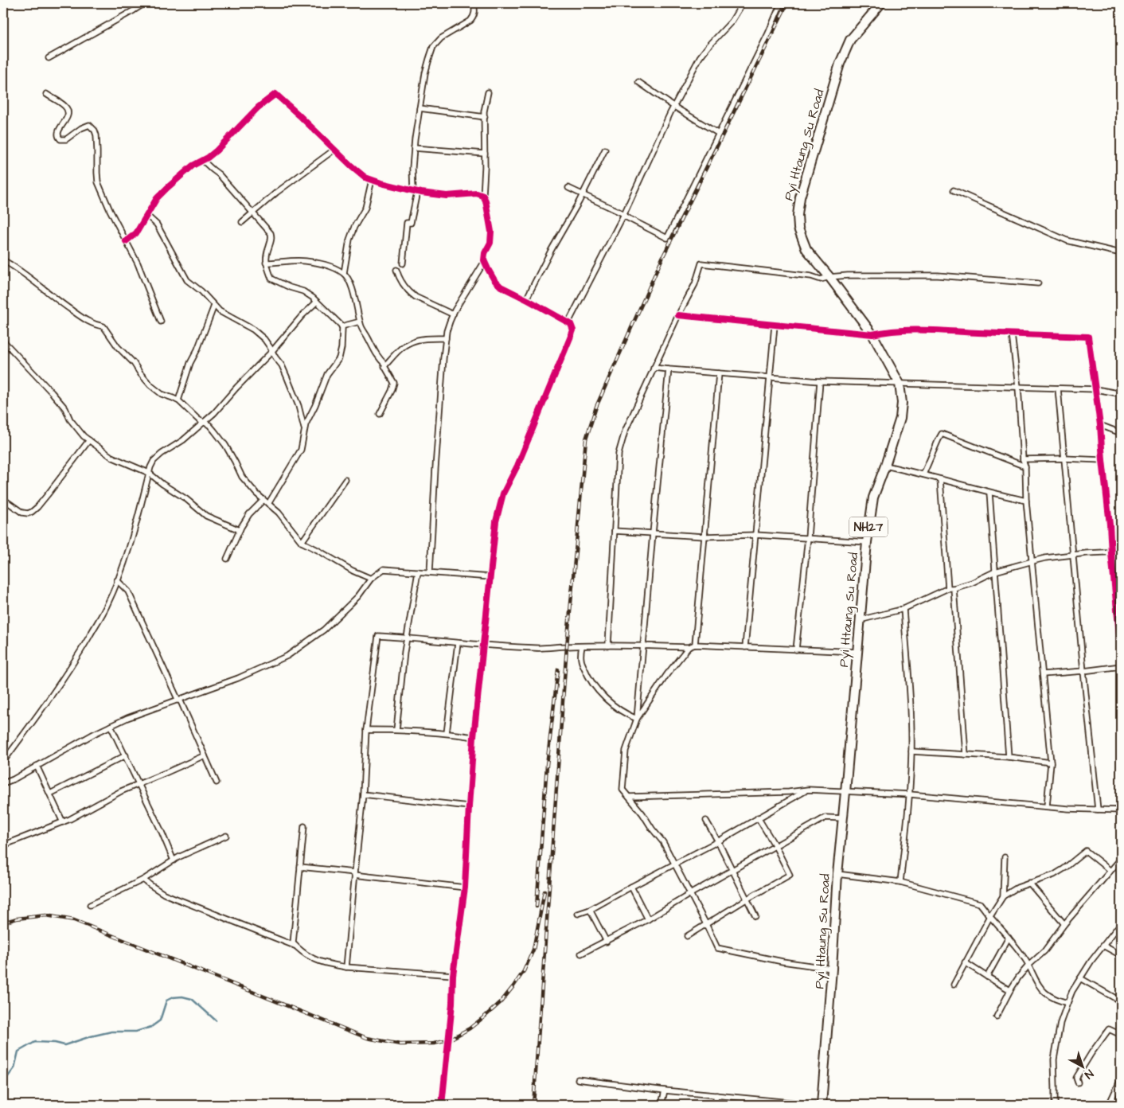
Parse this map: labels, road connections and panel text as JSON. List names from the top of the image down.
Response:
{
  "streets": {
    "highway": ["Pyi Htaung Su Road", "NH27"]
  },
  "north": "bottom right"
}
